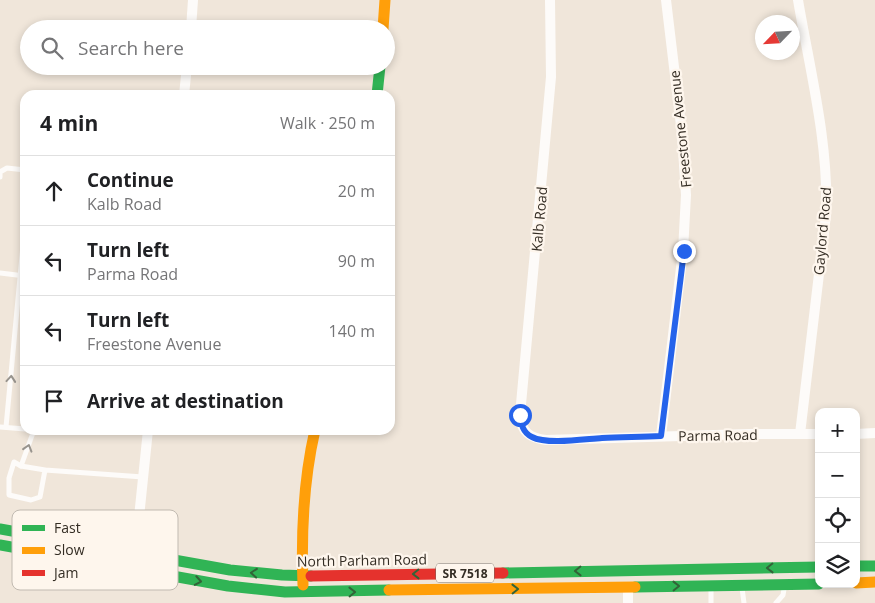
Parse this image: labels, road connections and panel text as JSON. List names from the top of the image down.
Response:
{
  "streets": {
    "main road": ["North Parham Road", "SR 7518"],
    "street": [
      "Freestone Avenue",
      "Kalb Road",
      "Gaylord Road",
      "Parma Road"
    ]
  },
  "crossings": [
    ["Freestone Avenue", "Parma Road"],
    ["Kalb Road", "Parma Road"],
    ["Gaylord Road", "Parma Road"]
  ],
  "legend": ["Fast", "Slow", "Jam"],
  "north": "bottom left",
  "page": {
    "search": "Search here",
    "heading": ["4 min", "Walk · 250 m"],
    "list": [
      ["Continue", "Kalb Road", "20 m"],
      ["Turn left", "Parma Road", "90 m"],
      ["Turn left", "Freestone Avenue", "140 m"],
      "Arrive at destination"
    ],
    "map_buttons": ["+", "−"]
  }
}
